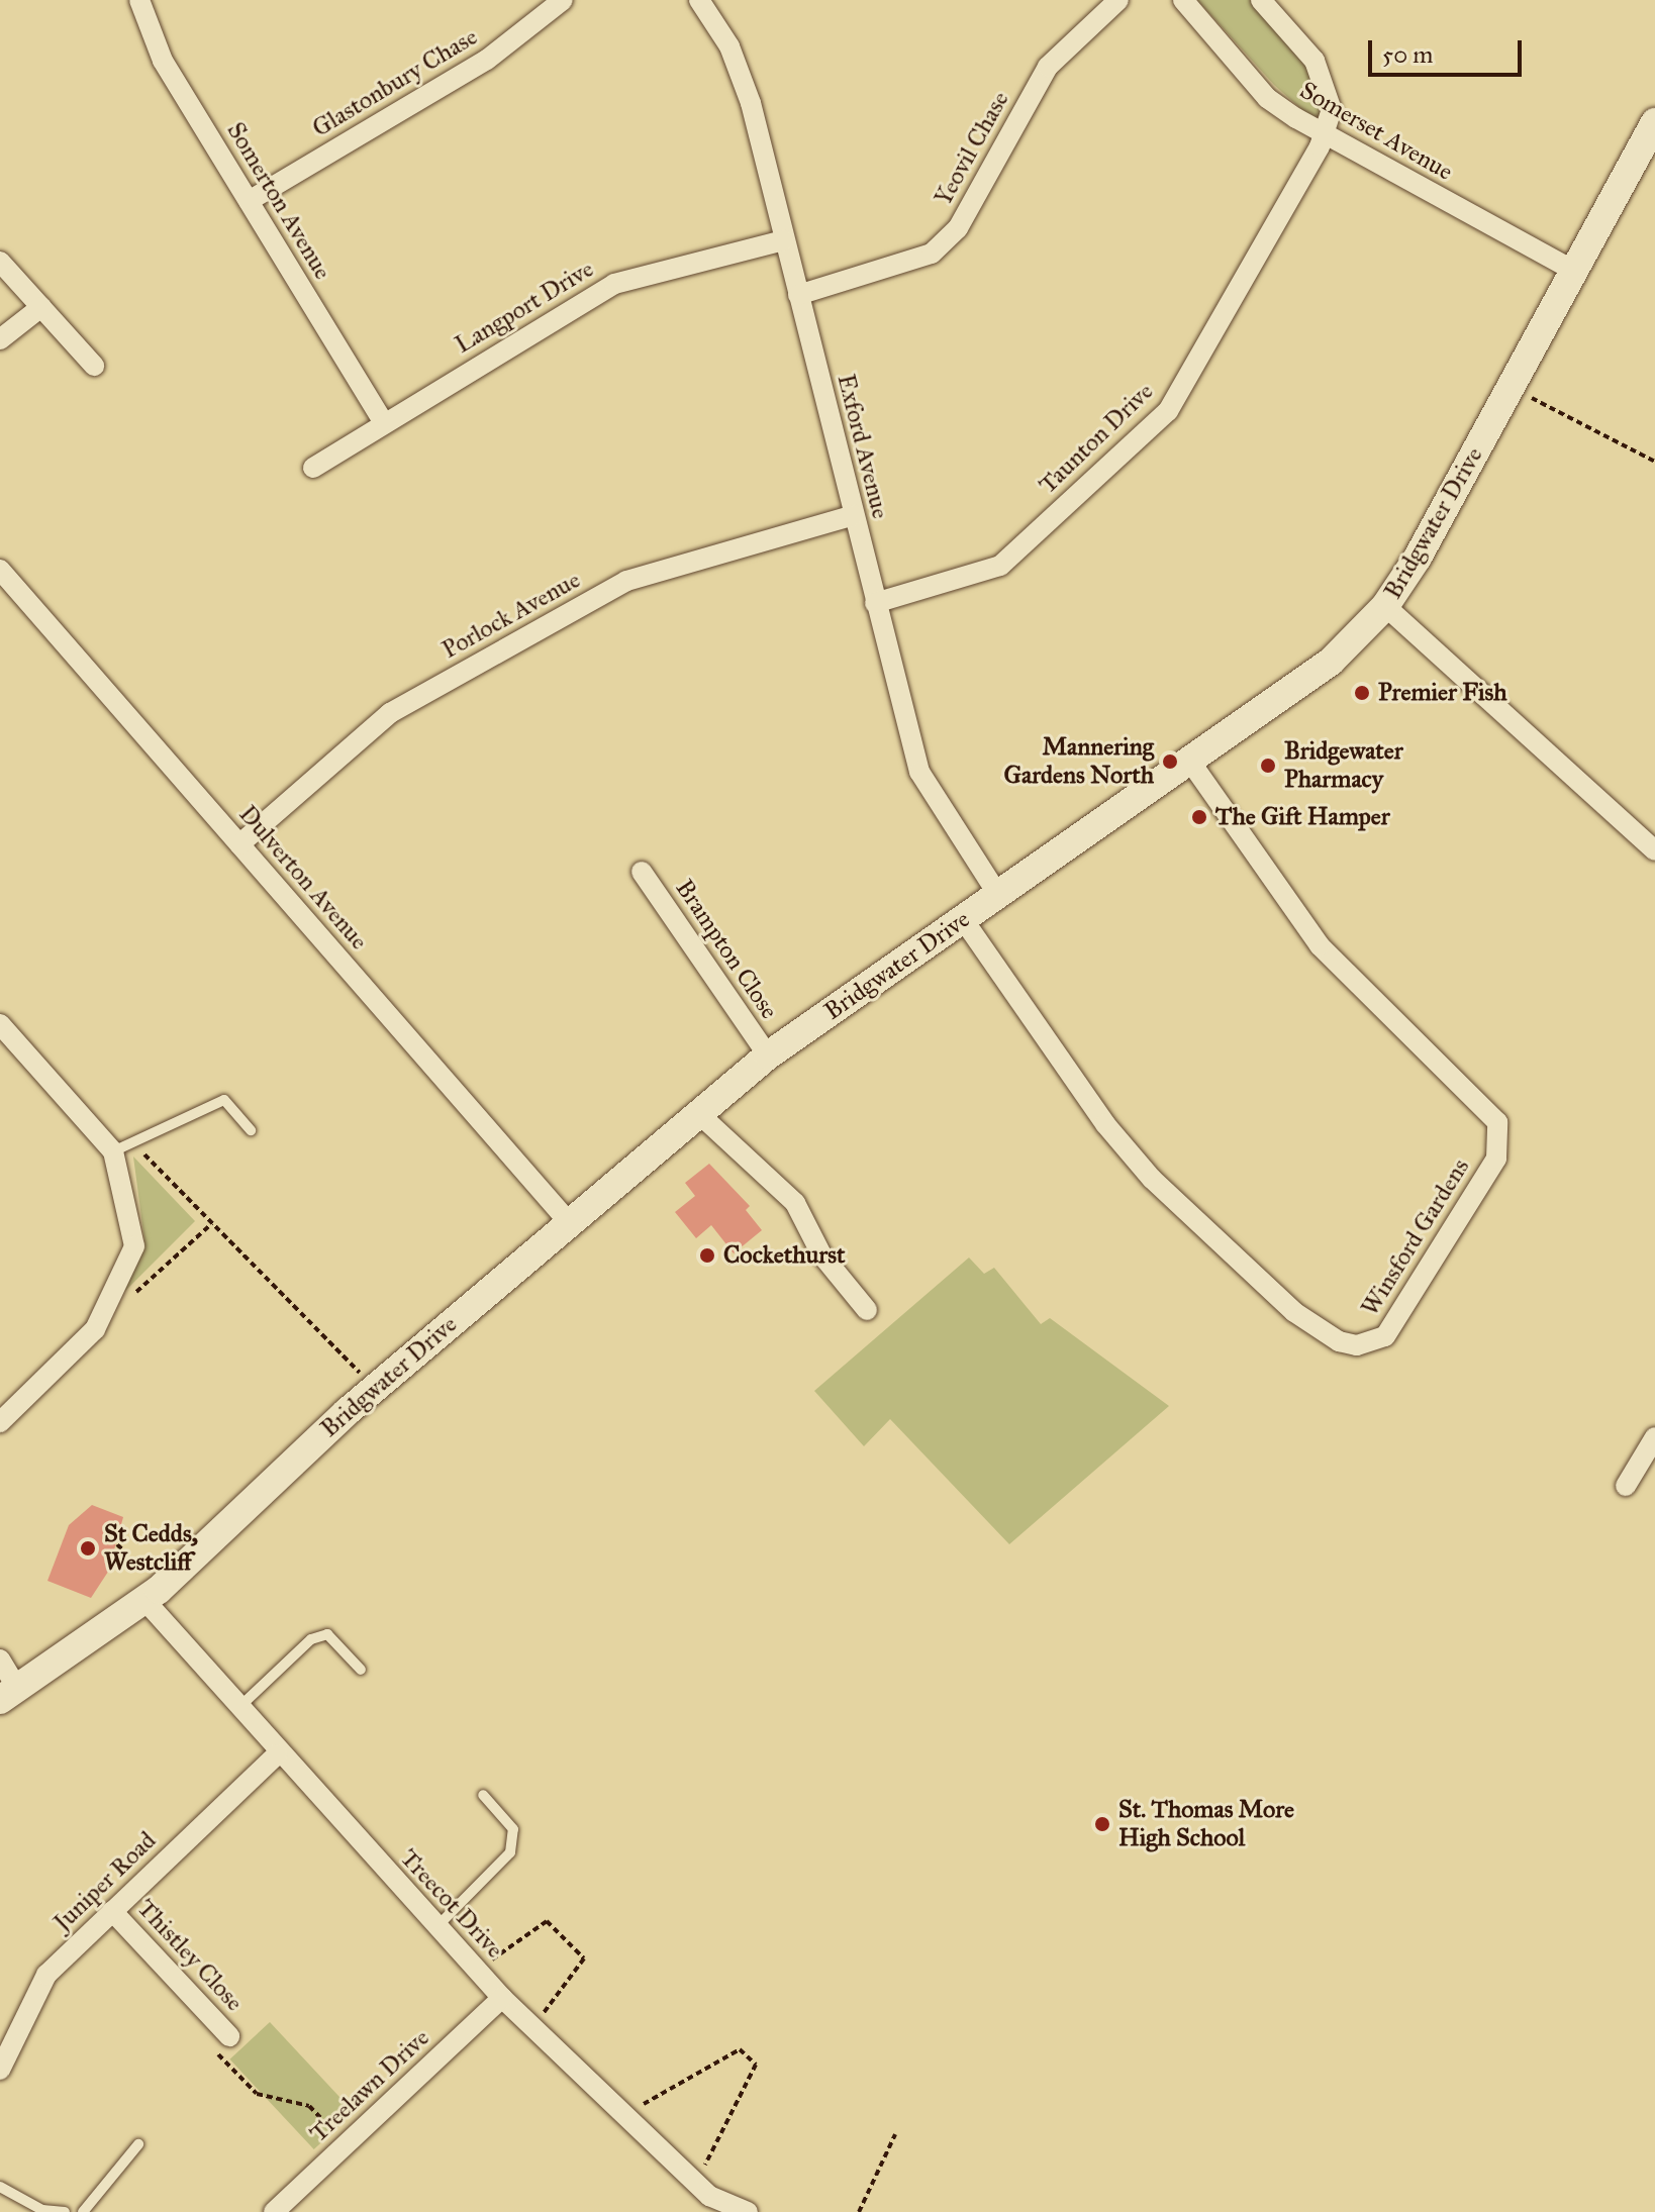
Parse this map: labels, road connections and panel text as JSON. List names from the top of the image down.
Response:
{
  "streets": {
    "street": [
      "Glastonbury Chase",
      "Somerset Avenue",
      "Yeovil Chase",
      "Somerton Avenue",
      "Langport Drive",
      "Taunton Drive",
      "Exford Avenue",
      "Bridgwater Drive",
      "Porlock Avenue",
      "Dulverton Avenue",
      "Brampton Close",
      "Winsford Gardens",
      "Juniper Road",
      "Treecot Drive",
      "Thistley Close",
      "Treelawn Drive"
    ]
  },
  "crossings": [
    ["Glastonbury Chase", "Somerton Avenue"],
    ["Somerset Avenue", "Taunton Drive"],
    ["Somerset Avenue", "Bridgwater Drive"],
    ["Yeovil Chase", "Exford Avenue"],
    ["Somerton Avenue", "Langport Drive"],
    ["Langport Drive", "Exford Avenue"],
    ["Taunton Drive", "Exford Avenue"],
    ["Exford Avenue", "Bridgwater Drive"],
    ["Exford Avenue", "Porlock Avenue"],
    ["Bridgwater Drive", "Dulverton Avenue"],
    ["Bridgwater Drive", "Brampton Close"],
    ["Bridgwater Drive", "Winsford Gardens"],
    ["Bridgwater Drive", "Treecot Drive"],
    ["Porlock Avenue", "Dulverton Avenue"],
    ["Juniper Road", "Treecot Drive"],
    ["Juniper Road", "Thistley Close"],
    ["Treecot Drive", "Treelawn Drive"]
  ],
  "places": [
    "Premier Fish",
    "Mannering Gardens North",
    "Bridgewater Pharmacy",
    "The Gift Hamper",
    "Cockethurst",
    "St Cedds, Westcliff",
    "St. Thomas More High School"
  ],
  "scale_bar": "50 m"
}
